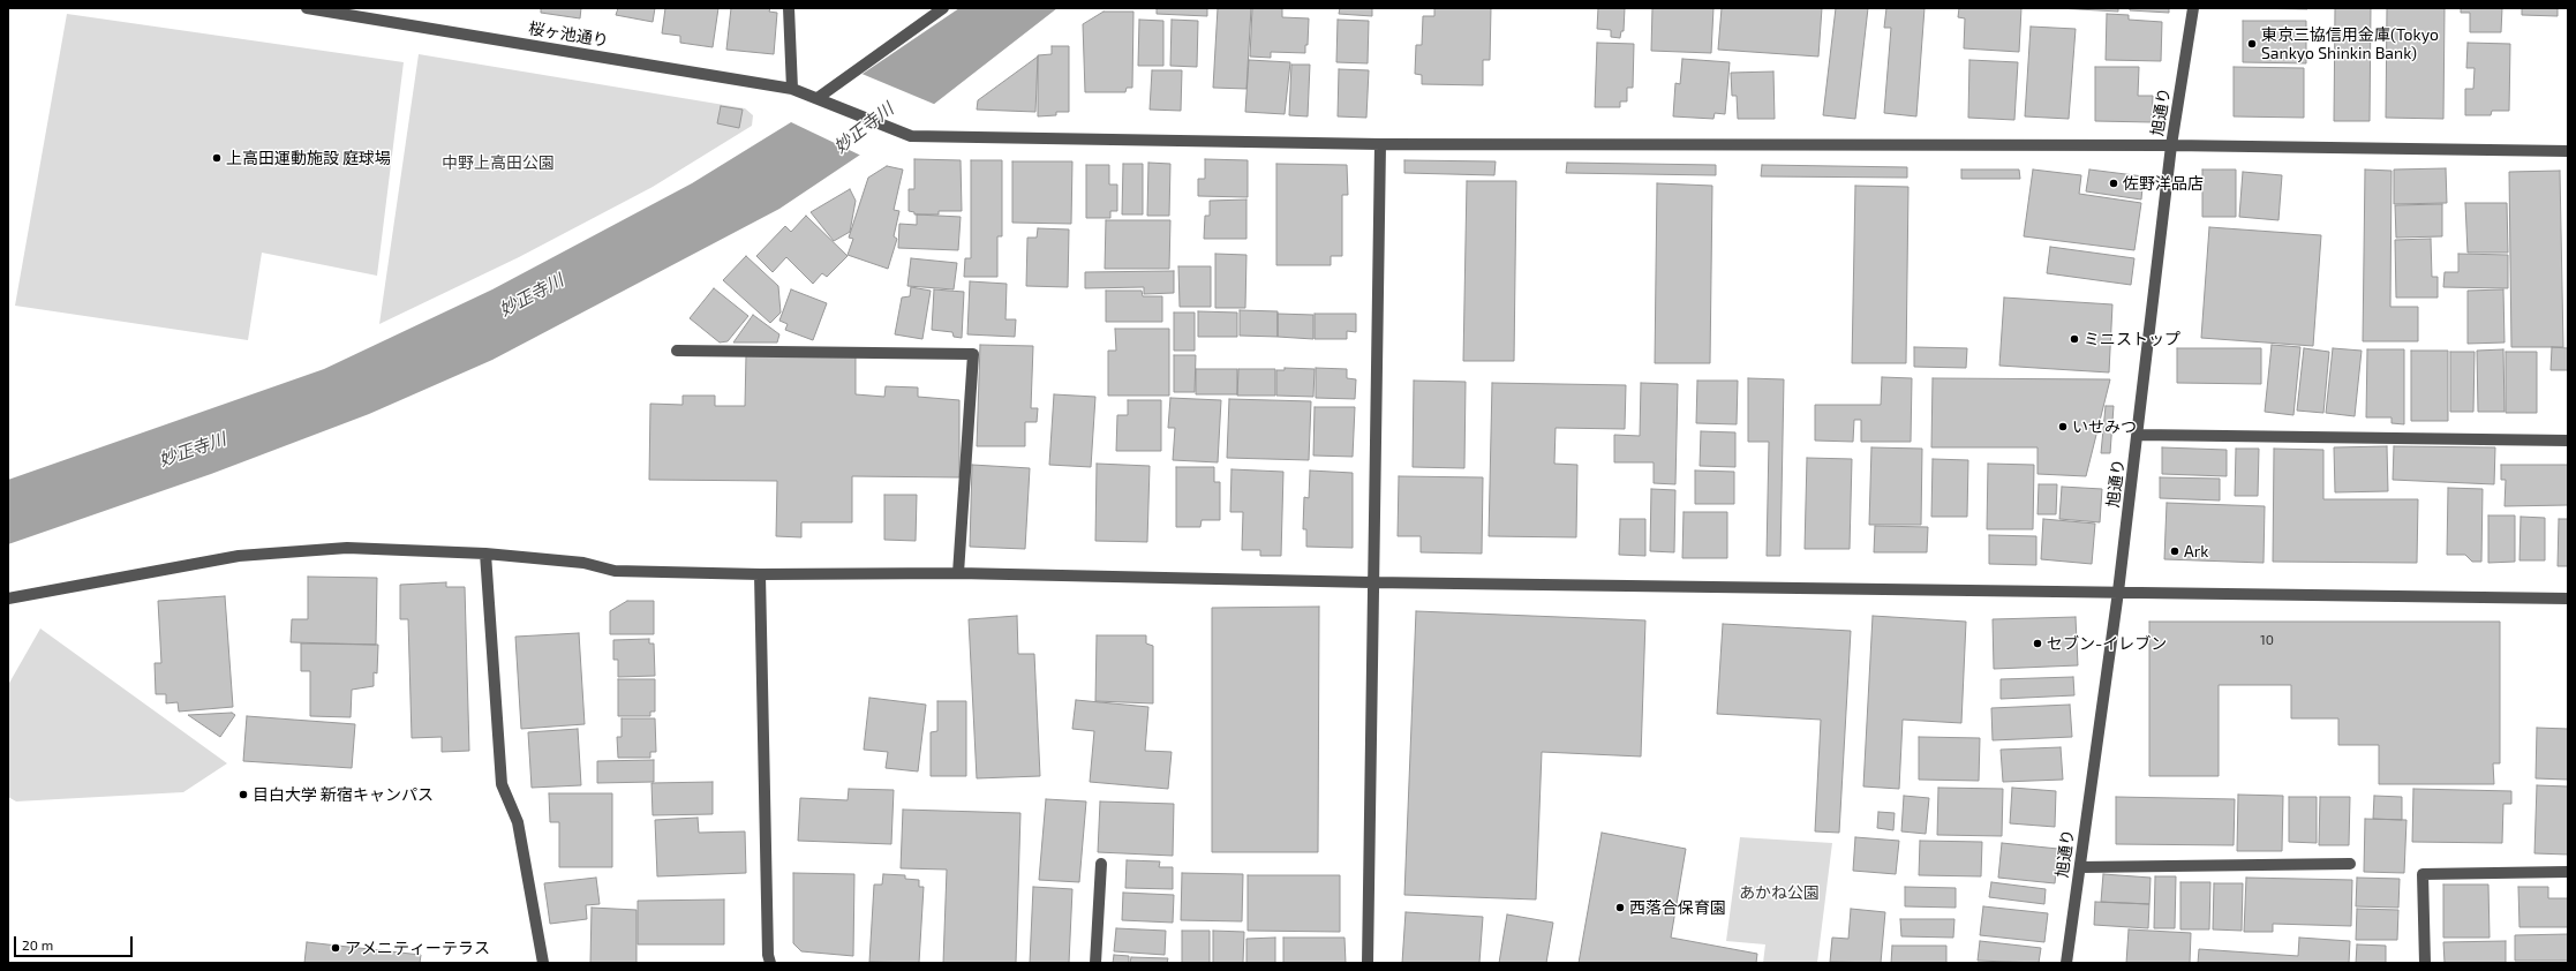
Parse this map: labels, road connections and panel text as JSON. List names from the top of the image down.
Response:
{
  "streets": {
    "street": ["桜ヶ池通り", "旭通り"]
  },
  "crossings": [
    ["桜ヶ池通り", "旭通り"]
  ],
  "water": ["妙正寺川"],
  "parks": ["中野上高田公園", "あかね公園"],
  "places": [
    "東京三協信用金庫(Tokyo Sankyo Shinkin Bank)",
    "上高田運動施設 庭球場",
    "佐野洋品店",
    "ミニストップ",
    "いせみつ",
    "Ark",
    "セブン-イレブン",
    "目白大学 新宿キャンパス",
    "西落合保育園",
    "アメニティーテラス"
  ],
  "house_numbers": ["10"],
  "scale_bar": "20 m"
}
